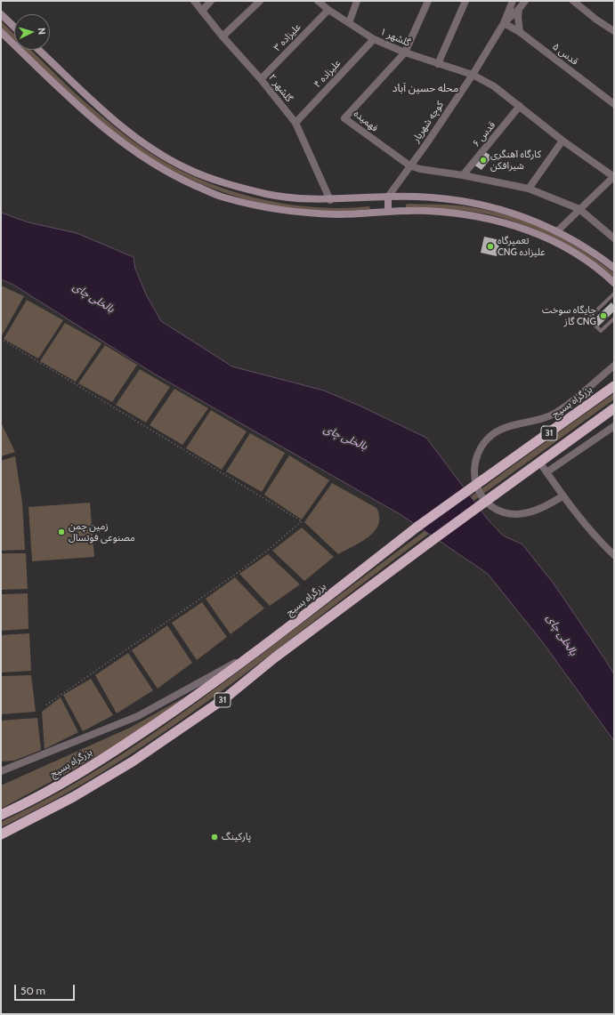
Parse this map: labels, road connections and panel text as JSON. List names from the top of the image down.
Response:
{
  "streets": {
    "highway": ["بزرگراه بسیج", "31"],
    "street": [
      "علیزاده ۳",
      "گلشهر ۱",
      "قدس ۵",
      "علیزاده ۴",
      "گلشهر ۲",
      "فهمیده",
      "کوچه شهریار",
      "قدس ۶"
    ]
  },
  "crossings": [
    ["علیزاده ۳", "گلشهر ۱"],
    ["علیزاده ۳", "گلشهر ۲"],
    ["گلشهر ۱", "علیزاده ۴"],
    ["گلشهر ۱", "فهمیده"],
    ["گلشهر ۱", "کوچه شهریار"],
    ["قدس ۵", "کوچه شهریار"],
    ["علیزاده ۴", "گلشهر ۲"],
    ["فهمیده", "کوچه شهریار"]
  ],
  "districts": ["محله حسین آباد"],
  "water": ["بالخلی چای"],
  "places": [
    "کارگاه آهنگری شیرافکن",
    "تعمیرگاه CNG علیزاده",
    "جایگاه سوخت گاز CNG",
    "زمین چمن مصنوعی فوتسال",
    "پارکینگ"
  ],
  "scale_bar": "50 m",
  "north": "right"
}
